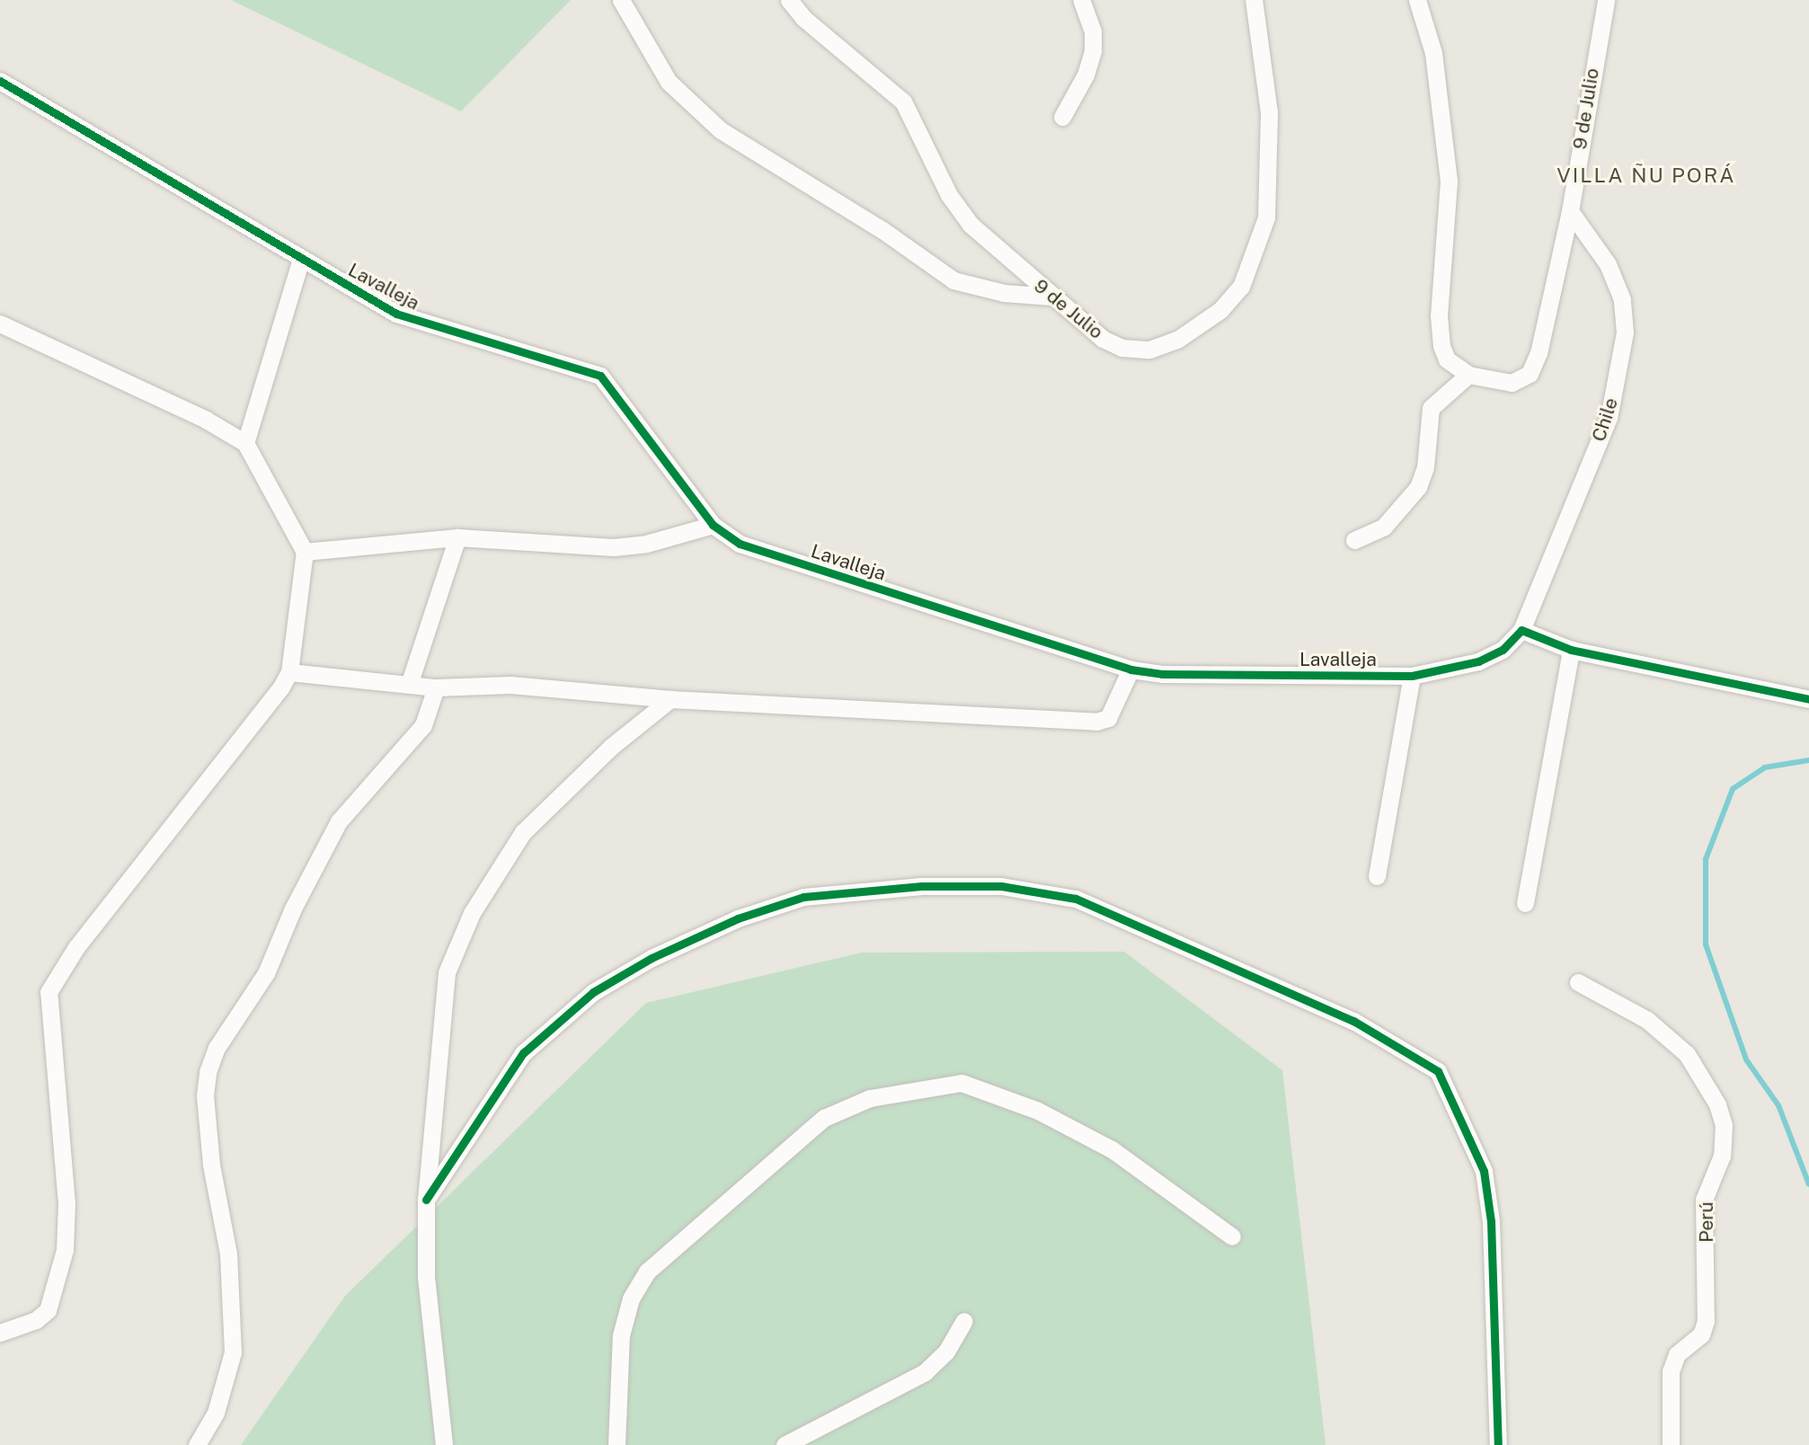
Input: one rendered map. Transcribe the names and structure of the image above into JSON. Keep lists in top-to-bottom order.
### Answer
{
  "streets": {
    "street": [
      "9 de Julio",
      "Lavalleja",
      "Chile",
      "Perú"
    ]
  },
  "crossings": [
    ["9 de Julio", "Chile"],
    ["Lavalleja", "Chile"]
  ],
  "districts": ["VILLA ÑU PORÁ"]
}
